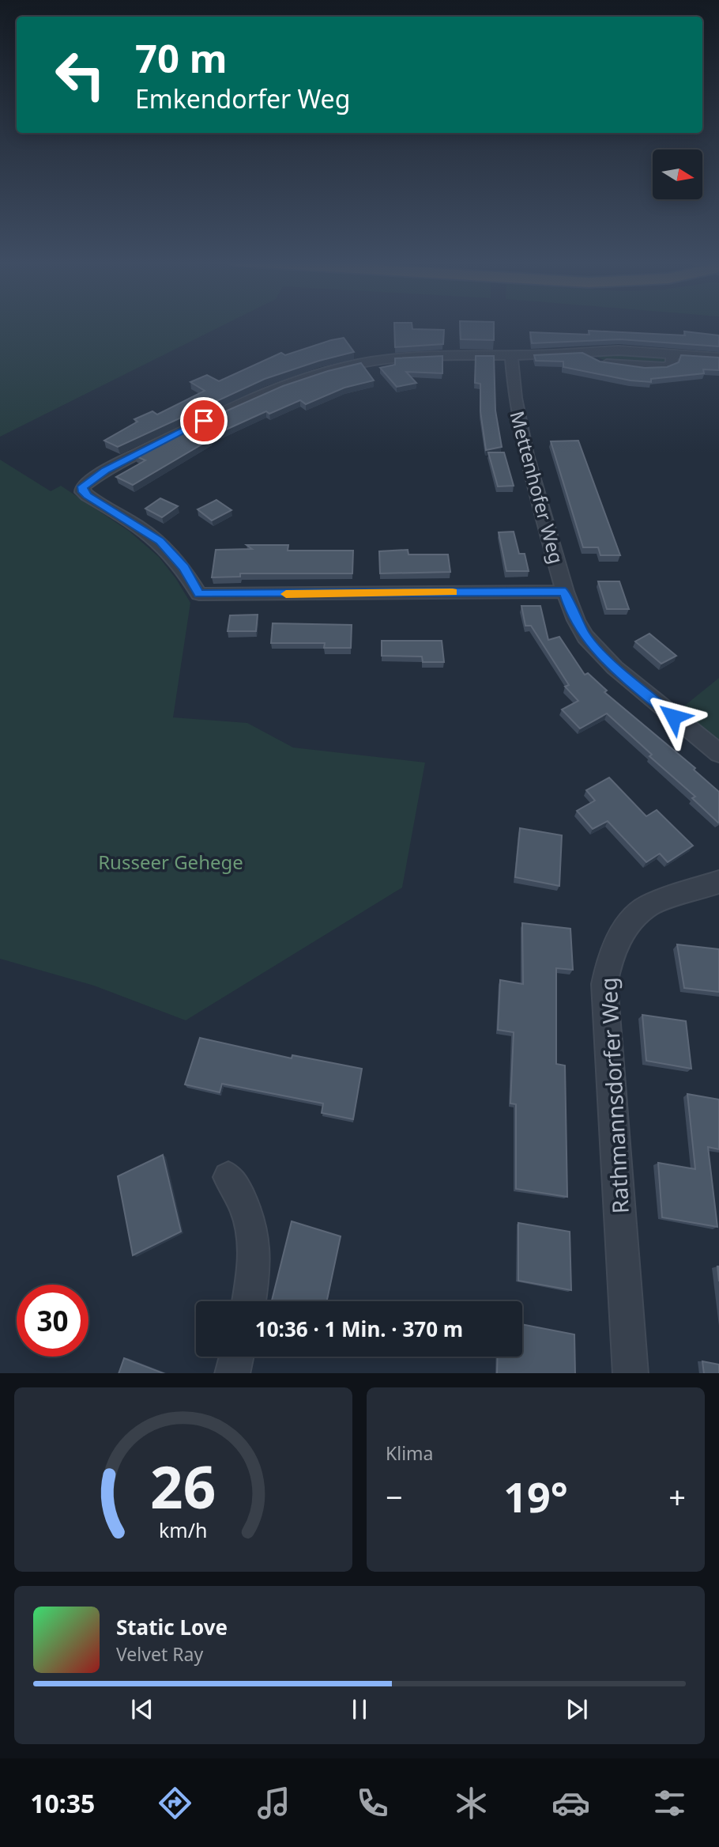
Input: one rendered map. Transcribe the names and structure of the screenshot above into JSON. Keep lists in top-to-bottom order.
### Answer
{
  "streets": {
    "street": ["Mettenhofer Weg", "Rathmannsdorfer Weg"]
  },
  "parks": ["Russeer Gehege"],
  "north": "right",
  "page": {
    "turn": ["70 m", "Emkendorfer Weg"],
    "limit": "30",
    "trip": "10:36 · 1 Min. · 370 m",
    "tile": "Klima",
    "heat": ["−", "19°", "+"],
    "song": ["Static Love", "Velvet Ray"],
    "tabs": "10:35",
    "gauge": ["26", "km/h"]
  }
}
